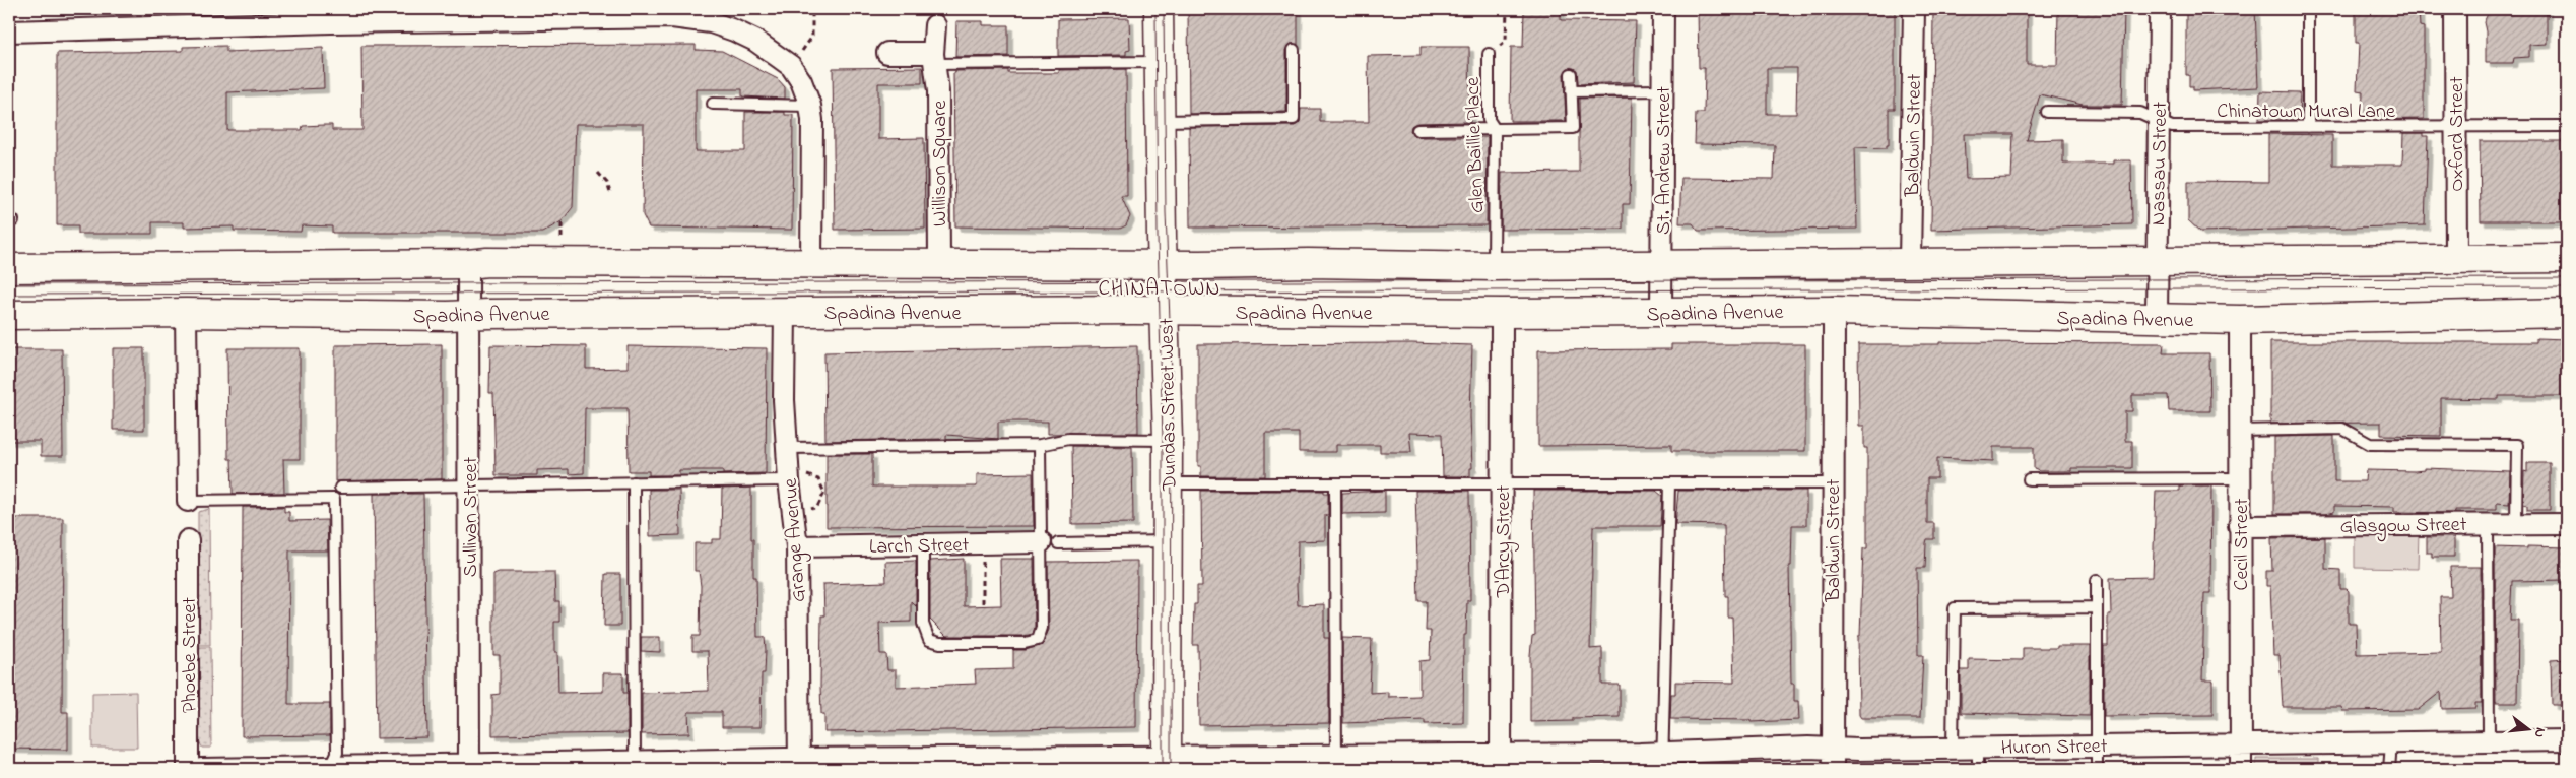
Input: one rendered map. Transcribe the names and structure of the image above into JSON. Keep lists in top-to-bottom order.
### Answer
{
  "streets": {
    "main road": ["Spadina Avenue", "Dundas Street West"],
    "street": [
      "Oxford Street",
      "Baldwin Street",
      "St. Andrew Street",
      "Willison Square",
      "Nassau Street",
      "Sullivan Street",
      "Glasgow Street",
      "Grange Avenue",
      "D'Arcy Street",
      "Larch Street",
      "Cecil Street",
      "Phoebe Street",
      "Huron Street"
    ],
    "lane": ["Chinatown Mural Lane", "Glen Baillie Place"]
  },
  "crossings": [
    ["Chinatown Mural Lane", "Oxford Street"],
    ["Chinatown Mural Lane", "Nassau Street"],
    ["Baldwin Street", "Spadina Avenue"],
    ["Baldwin Street", "Huron Street"],
    ["St. Andrew Street", "Spadina Avenue"],
    ["Nassau Street", "Spadina Avenue"],
    ["Spadina Avenue", "Dundas Street West"],
    ["Spadina Avenue", "Sullivan Street"],
    ["Spadina Avenue", "Grange Avenue"],
    ["Spadina Avenue", "D'Arcy Street"],
    ["Spadina Avenue", "Cecil Street"],
    ["Dundas Street West", "Huron Street"],
    ["Sullivan Street", "Huron Street"],
    ["Glasgow Street", "Cecil Street"],
    ["Grange Avenue", "Larch Street"],
    ["Grange Avenue", "Huron Street"],
    ["D'Arcy Street", "Huron Street"],
    ["Cecil Street", "Huron Street"]
  ],
  "districts": ["CHINATOWN"],
  "north": "right"
}
